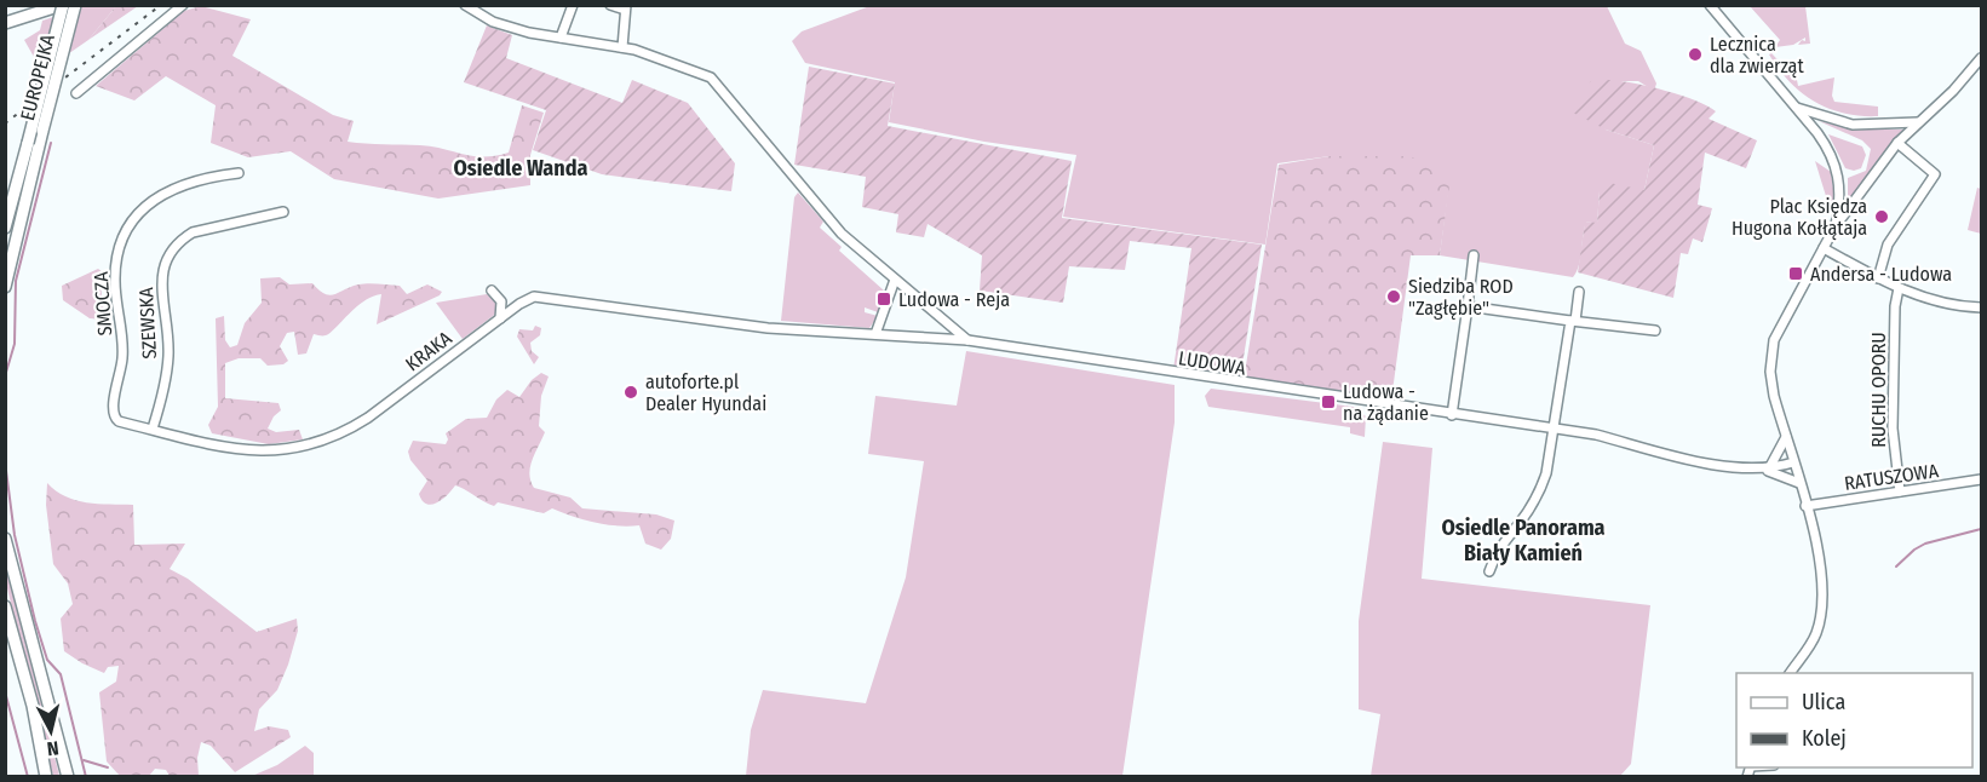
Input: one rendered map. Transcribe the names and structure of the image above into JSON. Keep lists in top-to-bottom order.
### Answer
{
  "streets": {
    "main road": ["EUROPEJKA"],
    "street": [
      "SMOCZA",
      "SZEWSKA",
      "KRAKA",
      "LUDOWA",
      "RUCHU OPORU",
      "RATUSZOWA"
    ]
  },
  "crossings": [
    ["SMOCZA", "KRAKA"],
    ["SZEWSKA", "KRAKA"],
    ["KRAKA", "LUDOWA"],
    ["RUCHU OPORU", "RATUSZOWA"]
  ],
  "districts": ["Osiedle Wanda", "Osiedle Panorama Biały Kamień"],
  "places": {
    "other": [
      "Lecznica dla zwierząt",
      "Plac Księdza Hugona Kołłątaja",
      "Siedziba ROD \"Zagłębie\"",
      "autoforte.pl Dealer Hyundai"
    ],
    "transit": ["Andersa - Ludowa", "Ludowa - Reja", "Ludowa - na żądanie"]
  },
  "legend": ["Ulica", "Kolej"],
  "north": "bottom"
}
